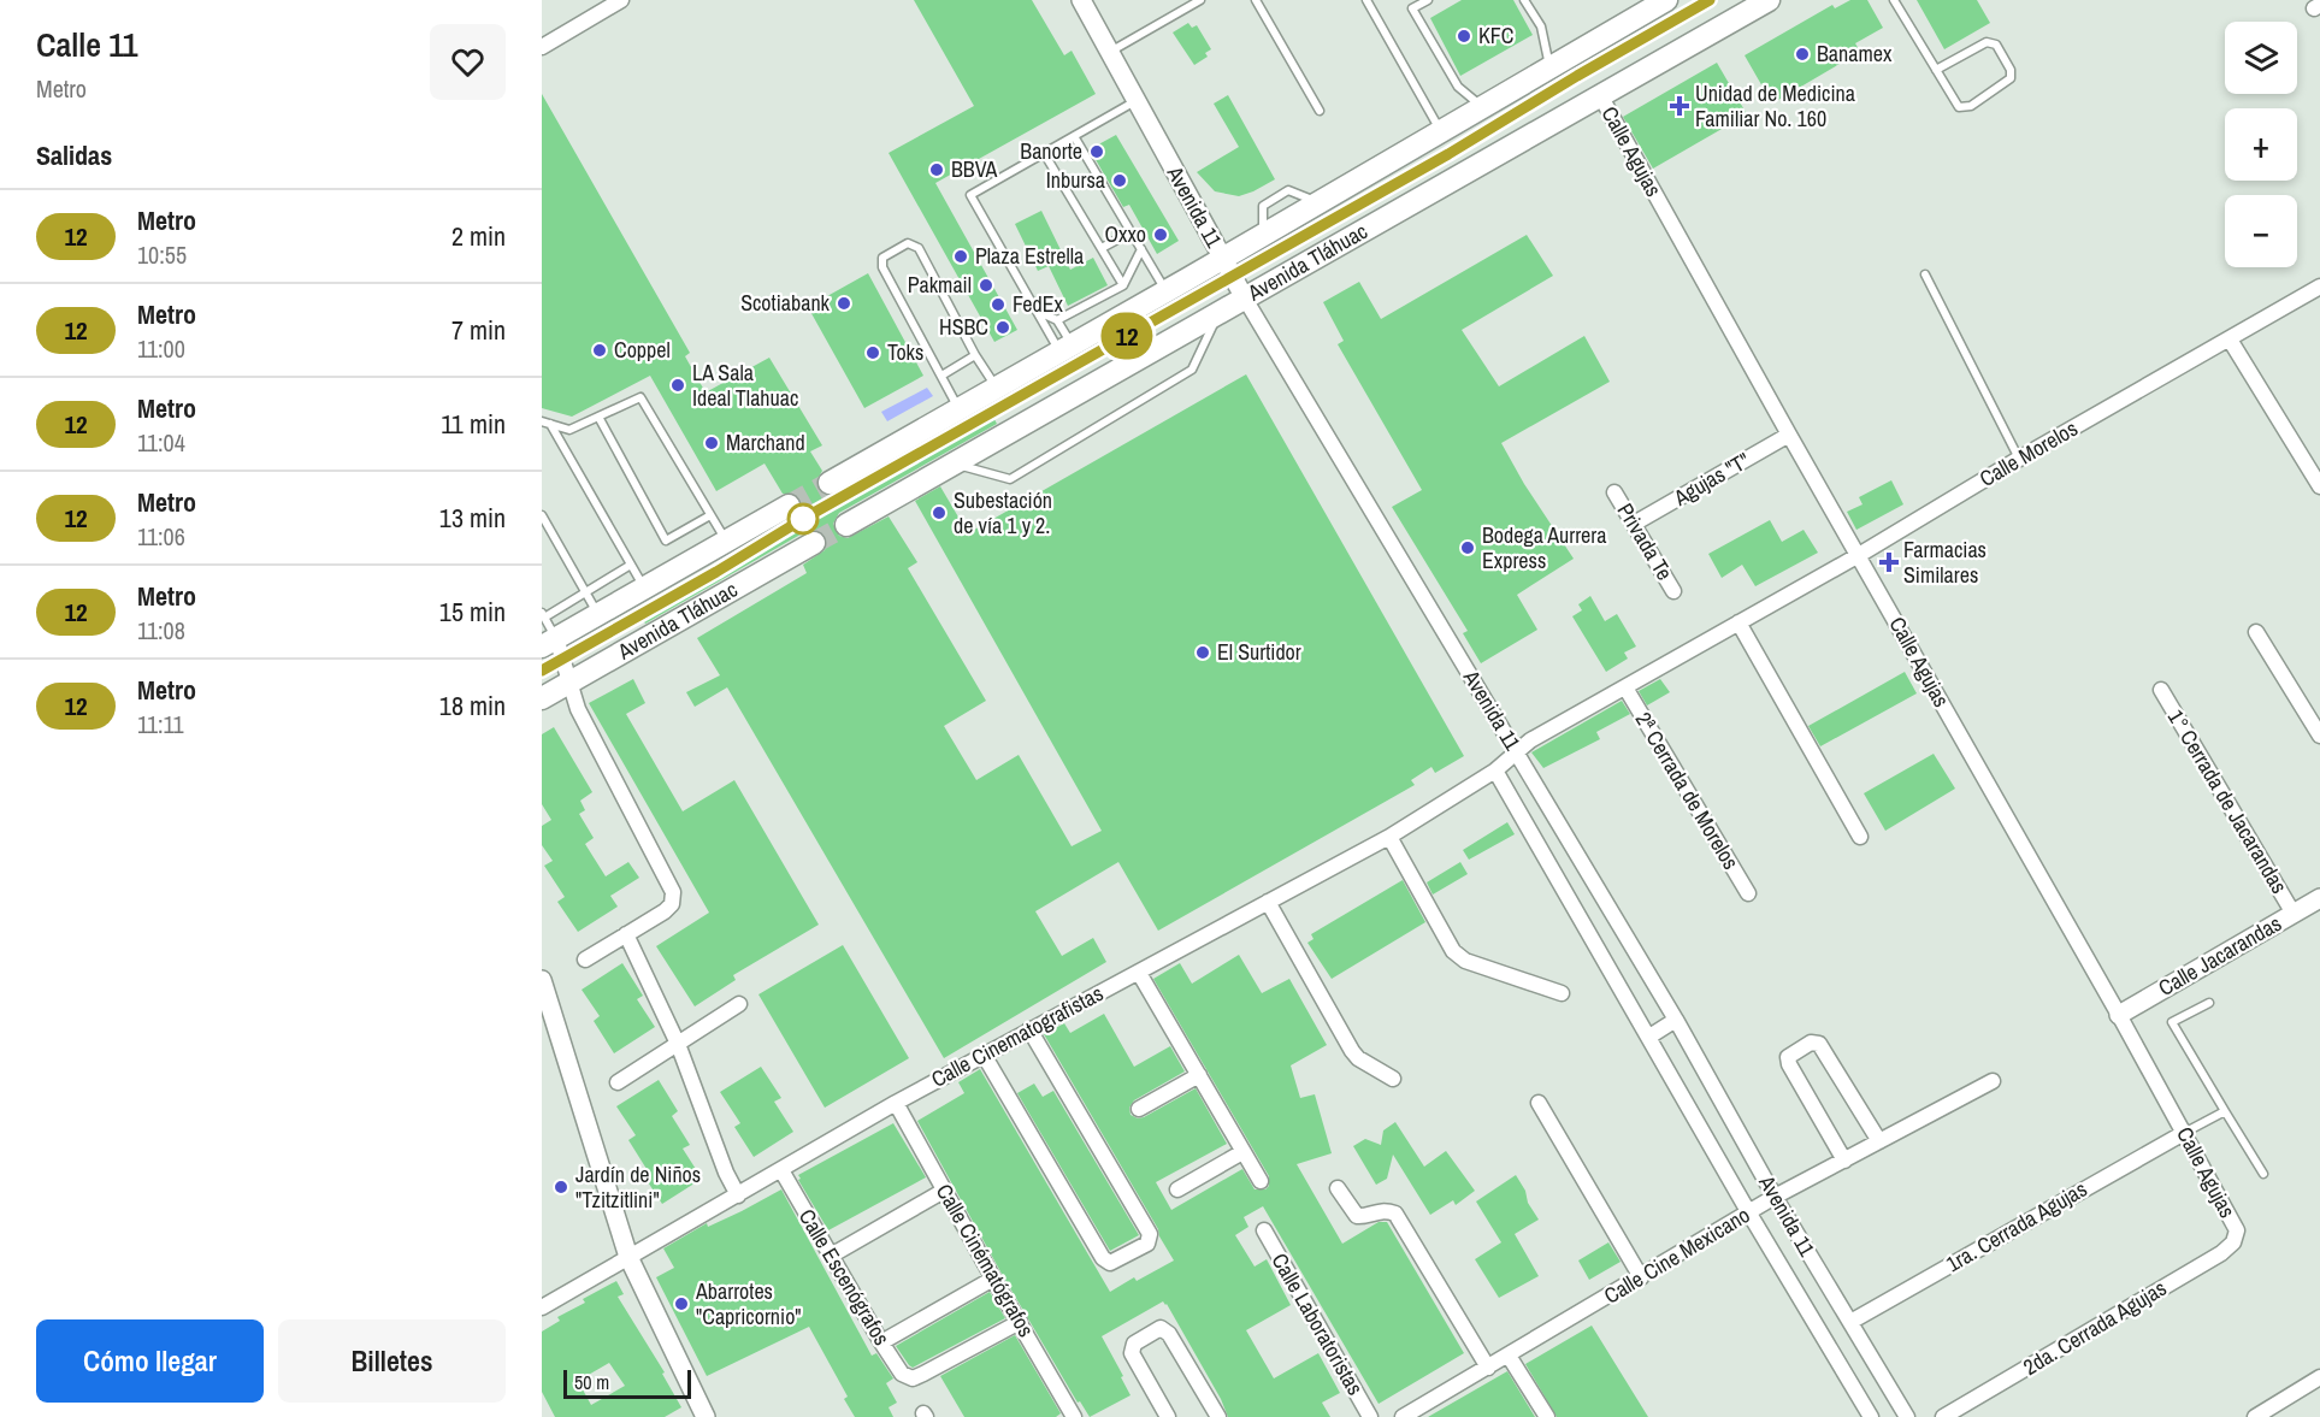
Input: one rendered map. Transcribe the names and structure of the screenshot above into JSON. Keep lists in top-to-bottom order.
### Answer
{
  "streets": {
    "main road": ["Avenida Tláhuac"],
    "street": [
      "Calle Agujas",
      "Avenida 11",
      "Calle Morelos",
      "Agujas \"T\"",
      "Privada Te",
      "2ª Cerrada de Morelos",
      "1° Cerrada de Jacarandas",
      "Calle Jacarandas",
      "Calle Cinematografistas",
      "1ra. Cerrada Agujas",
      "Calle Cine Mexicano",
      "Calle Cinématógrafos",
      "Calle Escenógrafos",
      "Calle Laboratoristas",
      "2da. Cerrada Agujas"
    ]
  },
  "crossings": [
    ["Calle Agujas", "Avenida Tláhuac"],
    ["Calle Agujas", "Calle Morelos"],
    ["Calle Agujas", "Agujas \"T\""],
    ["Calle Agujas", "Calle Jacarandas"],
    ["Calle Agujas", "1ra. Cerrada Agujas"],
    ["Calle Agujas", "2da. Cerrada Agujas"],
    ["Avenida 11", "Avenida Tláhuac"],
    ["Avenida 11", "Calle Morelos"],
    ["Avenida 11", "Calle Cinematografistas"],
    ["Avenida 11", "1ra. Cerrada Agujas"],
    ["Avenida 11", "Calle Cine Mexicano"],
    ["Calle Morelos", "2ª Cerrada de Morelos"],
    ["Calle Morelos", "Calle Cinematografistas"],
    ["Agujas \"T\"", "Privada Te"],
    ["1° Cerrada de Jacarandas", "Calle Jacarandas"],
    ["Calle Cinematografistas", "Calle Cinématógrafos"],
    ["Calle Cinematografistas", "Calle Escenógrafos"],
    ["Calle Cinématógrafos", "Calle Escenógrafos"]
  ],
  "places": {
    "other": [
      "KFC",
      "Banamex",
      "Banorte",
      "BBVA",
      "Inbursa",
      "Oxxo",
      "Plaza Estrella",
      "Pakmail",
      "Scotiabank",
      "FedEx",
      "HSBC",
      "Coppel",
      "Toks",
      "LA Sala Ideal Tlahuac",
      "Marchand",
      "Subestación de vía 1 y 2.",
      "Bodega Aurrera Express",
      "El Surtidor",
      "Jardín de Niños \"Tzitzitlini\"",
      "Abarrotes \"Capricornio\""
    ],
    "health": ["Unidad de Medicina Familiar No. 160", "Farmacias Similares"]
  },
  "lines": ["metro line 12"],
  "scale_bar": "50 m",
  "page": {
    "heading": [
      ["Calle 11", "Metro"],
      "Salidas"
    ],
    "on_map": "12",
    "map_buttons": ["+", "−"],
    "list": [
      {
        "mark": "12",
        "name": "Metro",
        "note": "10:55",
        "value": "2 min"
      },
      {
        "mark": "12",
        "name": "Metro",
        "note": "11:00",
        "value": "7 min"
      },
      {
        "mark": "12",
        "name": "Metro",
        "note": "11:04",
        "value": "11 min"
      },
      {
        "mark": "12",
        "name": "Metro",
        "note": "11:06",
        "value": "13 min"
      },
      {
        "mark": "12",
        "name": "Metro",
        "note": "11:08",
        "value": "15 min"
      },
      {
        "mark": "12",
        "name": "Metro",
        "note": "11:11",
        "value": "18 min"
      }
    ],
    "buttons": ["Cómo llegar", "Billetes"],
    "scale": "50 m"
  }
}
